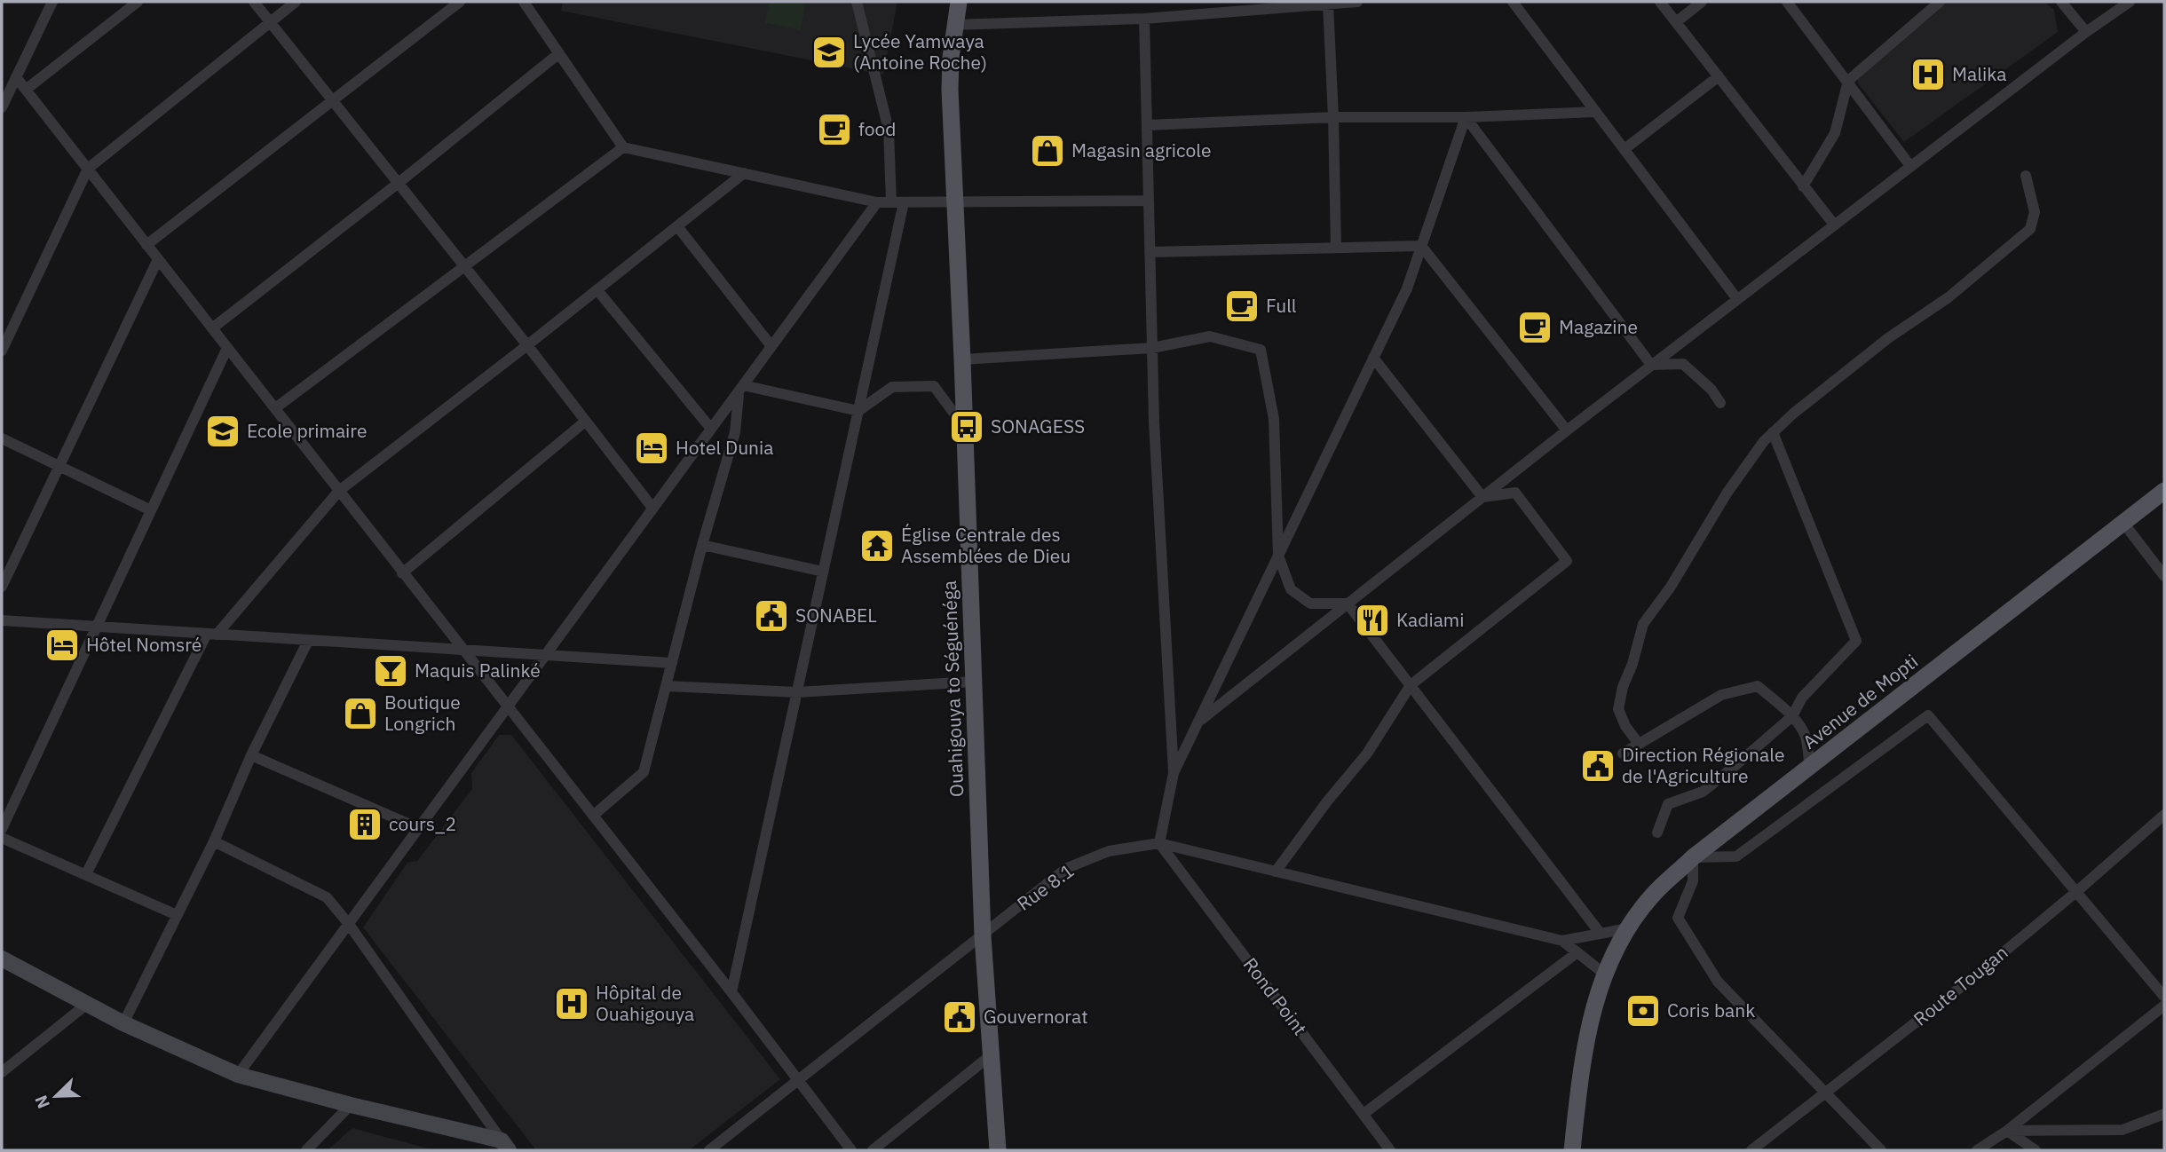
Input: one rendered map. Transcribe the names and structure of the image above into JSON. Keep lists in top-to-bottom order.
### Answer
{
  "streets": {
    "main road": ["Ouahigouya to Séguénéga", "Avenue de Mopti"],
    "street": ["Rue 8.1", "Route Tougan", "Rond Point"]
  },
  "crossings": [
    ["Ouahigouya to Séguénéga", "Rue 8.1"],
    ["Avenue de Mopti", "Rue 8.1"],
    ["Rue 8.1", "Rond Point"]
  ],
  "places": {
    "school or university": ["Lycée Yamwaya (Antoine Roche)", "Ecole primaire"],
    "hospital": ["Malika", "Hôpital de Ouahigouya"],
    "cafe": ["food", "Full", "Magazine"],
    "shop": ["Magasin agricole", "Boutique Longrich"],
    "bus stop": ["SONAGESS"],
    "hotel": ["Hotel Dunia", "Hôtel Nomsré"],
    "temple": ["Église Centrale des Assemblées de Dieu"],
    "public building": ["SONABEL", "Direction Régionale de l'Agriculture", "Gouvernorat"],
    "restaurant": ["Kadiami"],
    "bar": ["Maquis Palinké"],
    "building": ["cours_2"],
    "bank": ["Coris bank"]
  },
  "north": "bottom left"
}
